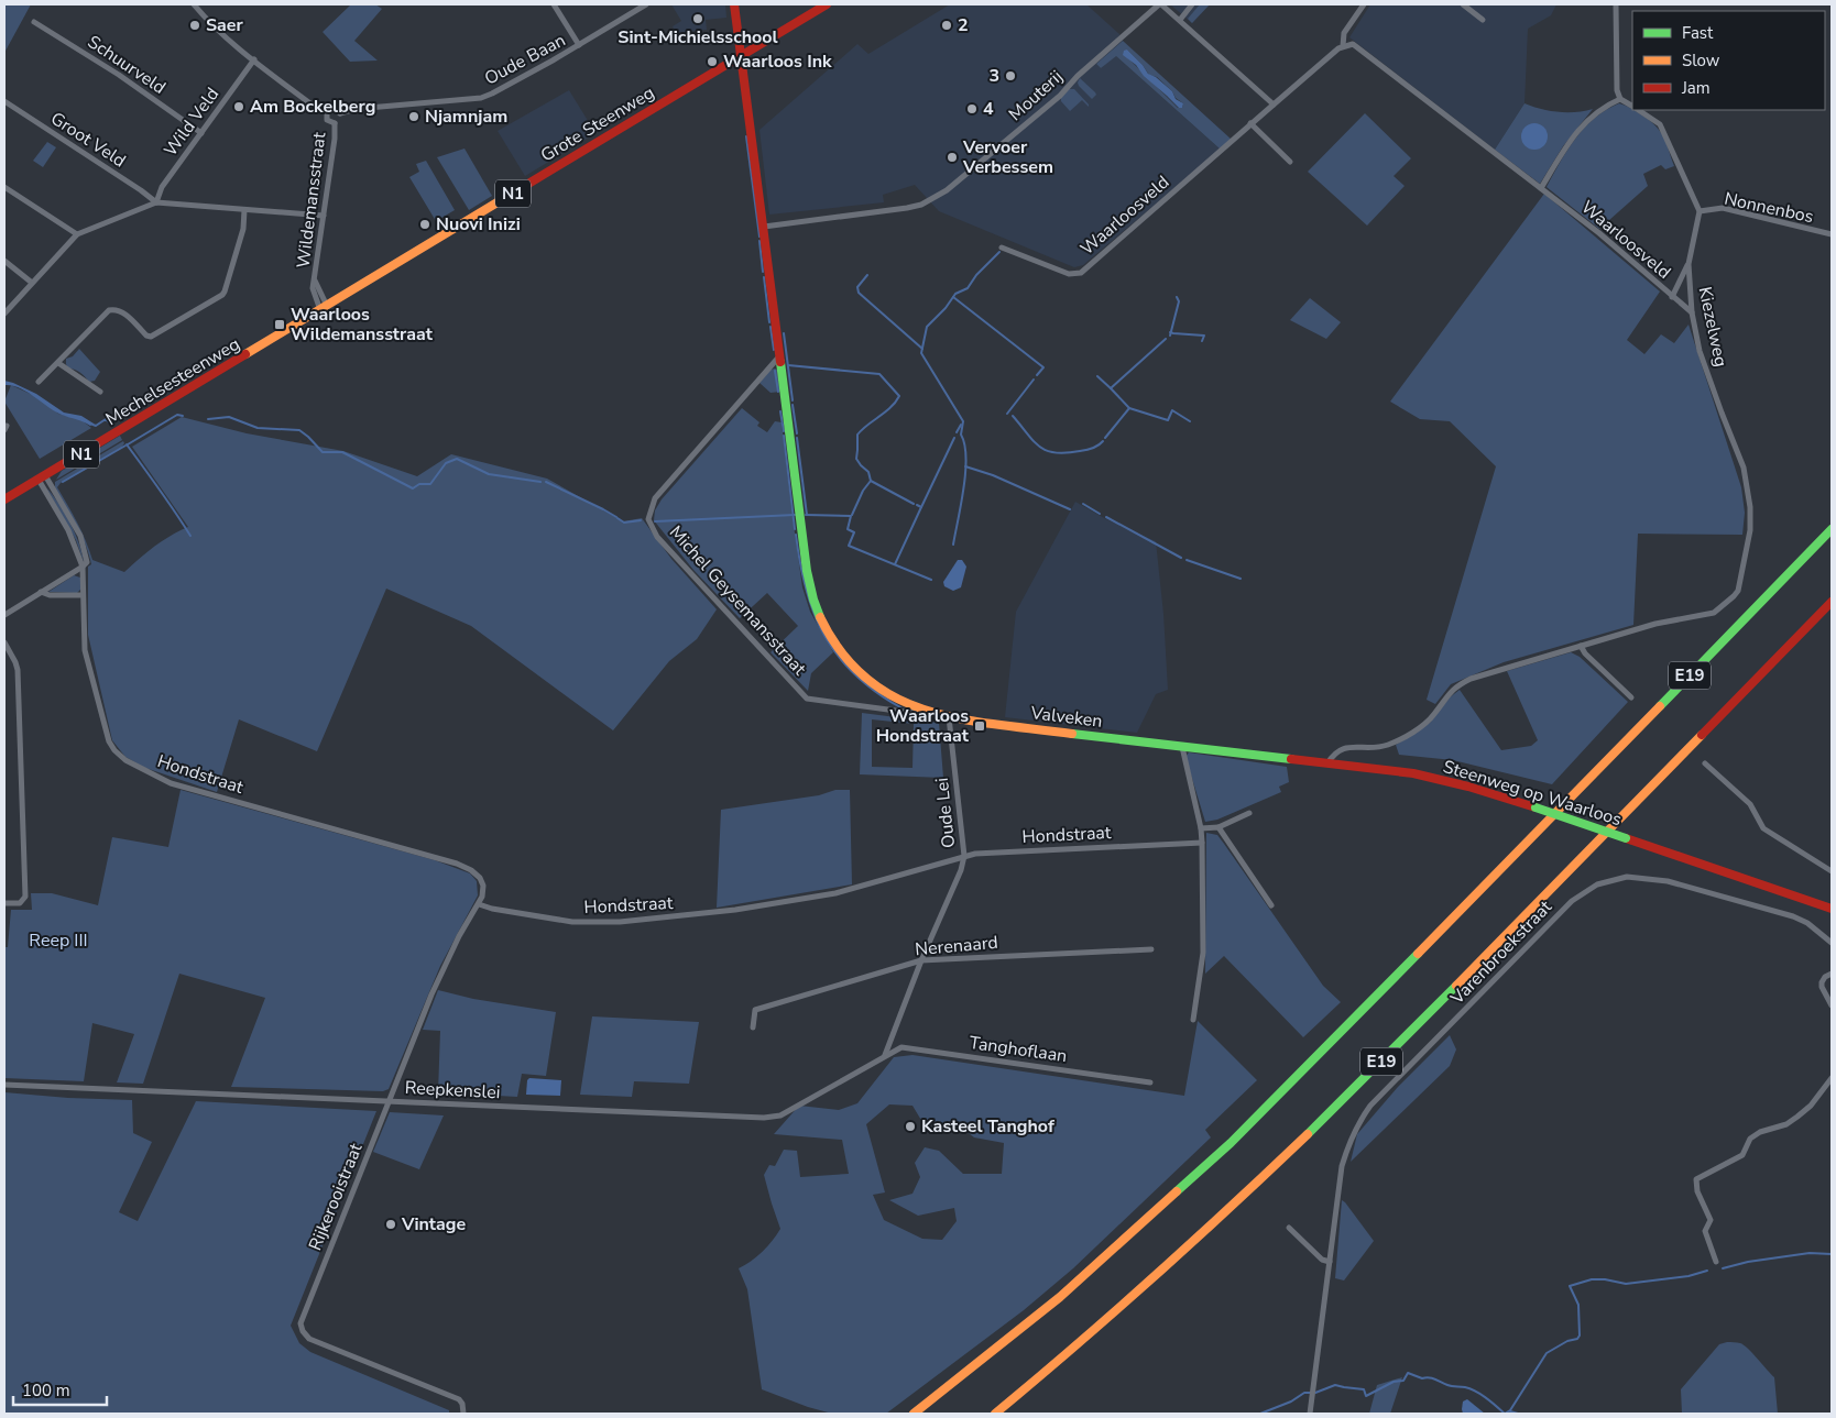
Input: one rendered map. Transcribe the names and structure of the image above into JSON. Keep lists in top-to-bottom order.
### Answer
{
  "streets": {
    "main road": [
      "Grote Steenweg",
      "N1",
      "Mechelsesteenweg",
      "Michel Geysemansstraat",
      "E19",
      "Valveken",
      "Steenweg op Waarloos"
    ],
    "street": [
      "Oude Baan",
      "Schuurveld",
      "Mouterij",
      "Wild Veld",
      "Groot Veld",
      "Wildemansstraat",
      "Nonnenbos",
      "Waarloosveld",
      "Kiezelweg",
      "Hondstraat",
      "Oude Lei",
      "Nerenaard",
      "Varenbroekstraat",
      "Tanghoflaan",
      "Reepkenslei",
      "Rijkerooistraat"
    ]
  },
  "crossings": [
    ["Oude Baan", "Wildemansstraat"],
    ["Schuurveld", "Wild Veld"],
    ["Mouterij", "Michel Geysemansstraat"],
    ["Wild Veld", "Groot Veld"],
    ["Wild Veld", "Wildemansstraat"],
    ["Grote Steenweg", "Wildemansstraat"],
    ["Grote Steenweg", "Mechelsesteenweg"],
    ["Grote Steenweg", "Michel Geysemansstraat"],
    ["Wildemansstraat", "Mechelsesteenweg"],
    ["Nonnenbos", "Kiezelweg"],
    ["Waarloosveld", "Kiezelweg"],
    ["Kiezelweg", "Steenweg op Waarloos"],
    ["Mechelsesteenweg", "Hondstraat"],
    ["Michel Geysemansstraat", "Valveken"],
    ["Michel Geysemansstraat", "Oude Lei"],
    ["Valveken", "Steenweg op Waarloos"],
    ["Valveken", "Oude Lei"],
    ["Hondstraat", "Oude Lei"],
    ["Hondstraat", "Rijkerooistraat"],
    ["Oude Lei", "Nerenaard"],
    ["Oude Lei", "Tanghoflaan"],
    ["Oude Lei", "Reepkenslei"],
    ["Tanghoflaan", "Reepkenslei"],
    ["Reepkenslei", "Rijkerooistraat"]
  ],
  "parks": ["Reep III"],
  "places": {
    "other": [
      "Sint-Michielsschool",
      "Saer",
      "2",
      "Waarloos Ink",
      "3",
      "Am Bockelberg",
      "4",
      "Njamnjam",
      "Vervoer Verbessem",
      "Nuovi Inizi",
      "Kasteel Tanghof",
      "Vintage"
    ],
    "transit": ["Waarloos Wildemansstraat", "Waarloos Hondstraat"]
  },
  "legend": ["Fast", "Slow", "Jam"],
  "scale_bar": "100 m"
}
